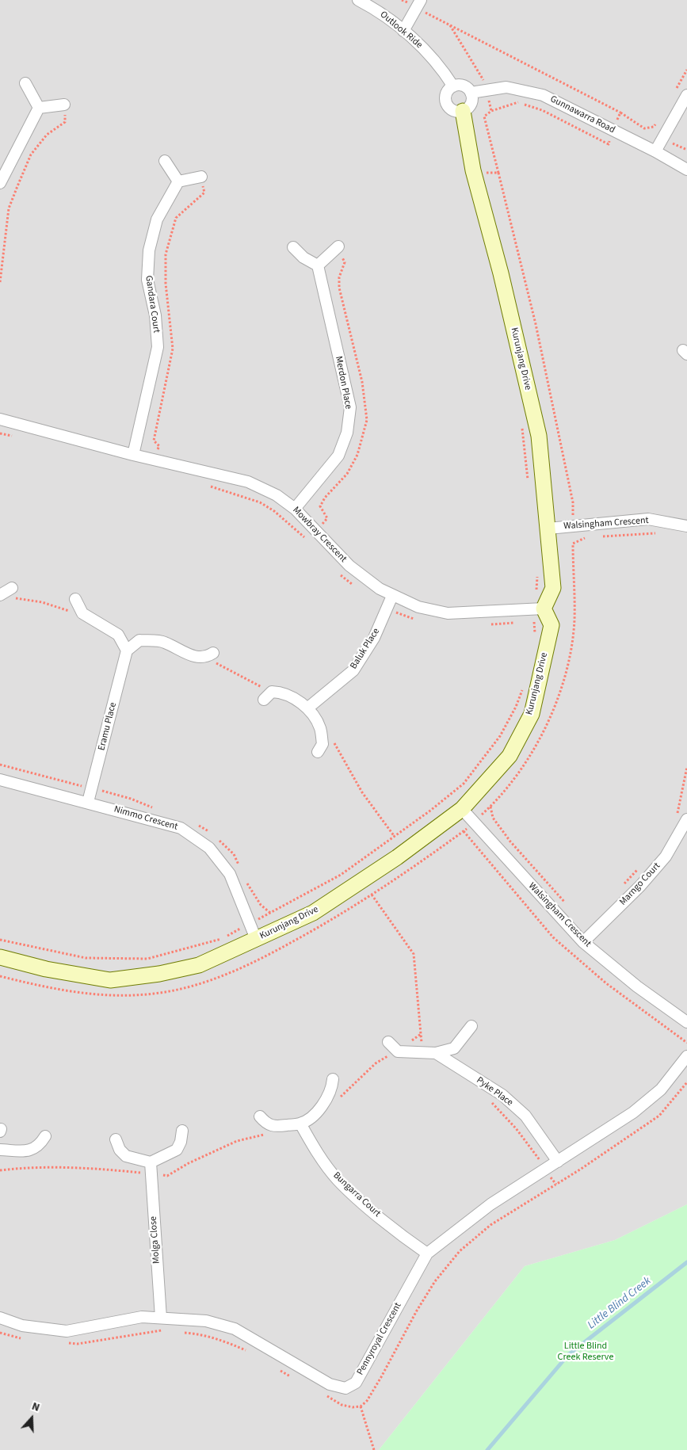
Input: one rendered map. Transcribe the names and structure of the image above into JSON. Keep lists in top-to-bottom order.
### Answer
{
  "streets": {
    "street": [
      "Outlook Ride",
      "Gunnawarra Road",
      "Gandara Court",
      "Kurunjang Drive",
      "Merdon Place",
      "Walsingham Crescent",
      "Mowbray Crescent",
      "Baluk Place",
      "Eramu Place",
      "Nimmo Crescent",
      "Marngo Court",
      "Pyke Place",
      "Bungarra Court",
      "Molga Close",
      "Pennyroyal Crescent"
    ]
  },
  "crossings": [
    ["Outlook Ride", "Gunnawarra Road"],
    ["Outlook Ride", "Kurunjang Drive"],
    ["Gunnawarra Road", "Kurunjang Drive"],
    ["Gandara Court", "Mowbray Crescent"],
    ["Kurunjang Drive", "Walsingham Crescent"],
    ["Kurunjang Drive", "Mowbray Crescent"],
    ["Kurunjang Drive", "Nimmo Crescent"],
    ["Merdon Place", "Mowbray Crescent"],
    ["Walsingham Crescent", "Marngo Court"],
    ["Mowbray Crescent", "Baluk Place"],
    ["Eramu Place", "Nimmo Crescent"],
    ["Pyke Place", "Pennyroyal Crescent"],
    ["Bungarra Court", "Pennyroyal Crescent"],
    ["Molga Close", "Pennyroyal Crescent"]
  ],
  "water": ["Little Blind Creek"],
  "parks": ["Little Blind Creek Reserve"],
  "north": "top"
}
